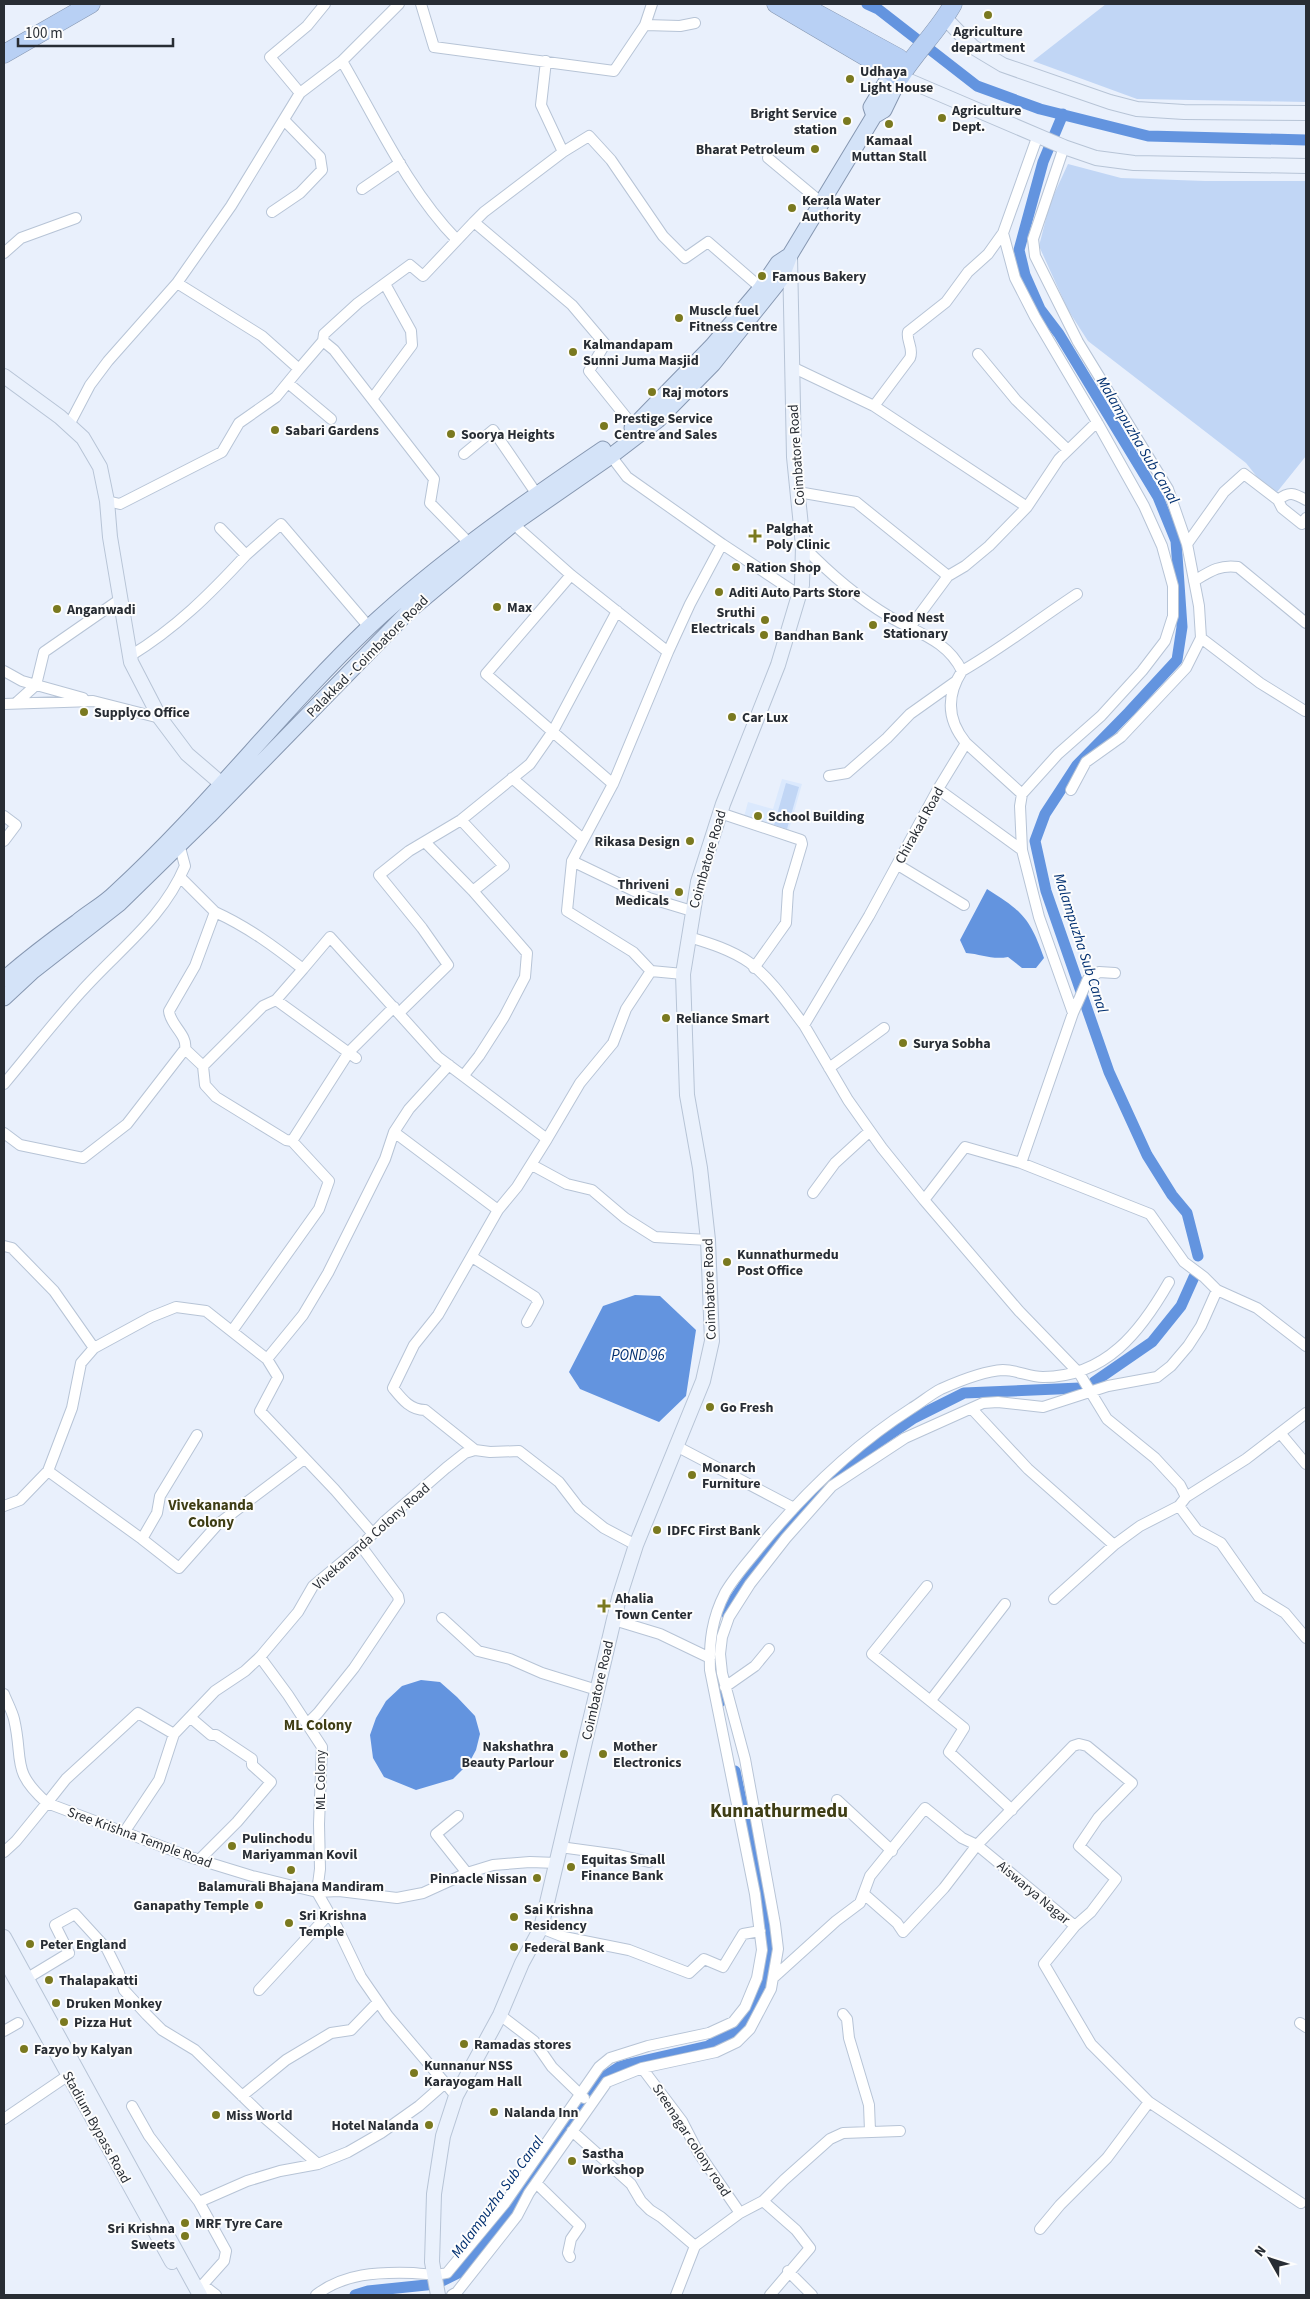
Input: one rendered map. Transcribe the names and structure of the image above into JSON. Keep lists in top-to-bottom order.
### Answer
{
  "streets": {
    "highway": ["Palakkad - Coimbatore Road"],
    "main road": ["Coimbatore Road", "Stadium Bypass Road"],
    "street": [
      "Chirakad Road",
      "Vivekananda Colony Road",
      "ML Colony",
      "Sree Krishna Temple Road",
      "Aiswarya Nagar",
      "Sreenagar colony road"
    ]
  },
  "crossings": [
    ["Coimbatore Road", "Palakkad - Coimbatore Road"],
    ["Coimbatore Road", "Sree Krishna Temple Road"],
    ["Vivekananda Colony Road", "ML Colony"],
    ["ML Colony", "Sree Krishna Temple Road"]
  ],
  "districts": ["Vivekananda Colony", "ML Colony", "Kunnathurmedu"],
  "water": ["Malampuzha Sub Canal", "POND 96"],
  "places": {
    "other": [
      "Agriculture department",
      "Udhaya Light House",
      "Agriculture Dept.",
      "Bright Service station",
      "Kamaal Muttan Stall",
      "Bharat Petroleum",
      "Kerala Water Authority",
      "Famous Bakery",
      "Muscle fuel Fitness Centre",
      "Kalmandapam Sunni Juma Masjid",
      "Raj motors",
      "Prestige Service Centre and Sales",
      "Sabari Gardens",
      "Soorya Heights",
      "Ration Shop",
      "Aditi Auto Parts Store",
      "Max",
      "Anganwadi",
      "Sruthi Electricals",
      "Food Nest Stationary",
      "Bandhan Bank",
      "Supplyco Office",
      "Car Lux",
      "School Building",
      "Rikasa Design",
      "Thriveni Medicals",
      "Reliance Smart",
      "Surya Sobha",
      "Kunnathurmedu Post Office",
      "Go Fresh",
      "Monarch Furniture",
      "IDFC First Bank",
      "Nakshathra Beauty Parlour",
      "Mother Electronics",
      "Pulinchodu Mariyamman Kovil",
      "Equitas Small Finance Bank",
      "Balamurali Bhajana Mandiram",
      "Pinnacle Nissan",
      "Ganapathy Temple",
      "Sai Krishna Residency",
      "Sri Krishna Temple",
      "Peter England",
      "Federal Bank",
      "Thalapakatti",
      "Druken Monkey",
      "Pizza Hut",
      "Ramadas stores",
      "Fazyo by Kalyan",
      "Kunnanur NSS Karayogam Hall",
      "Nalanda Inn",
      "Miss World",
      "Hotel Nalanda",
      "Sastha Workshop",
      "MRF Tyre Care",
      "Sri Krishna Sweets"
    ],
    "health": ["Palghat Poly Clinic", "Ahalia Town Center"]
  },
  "scale_bar": "100 m",
  "north": "top left"
}
